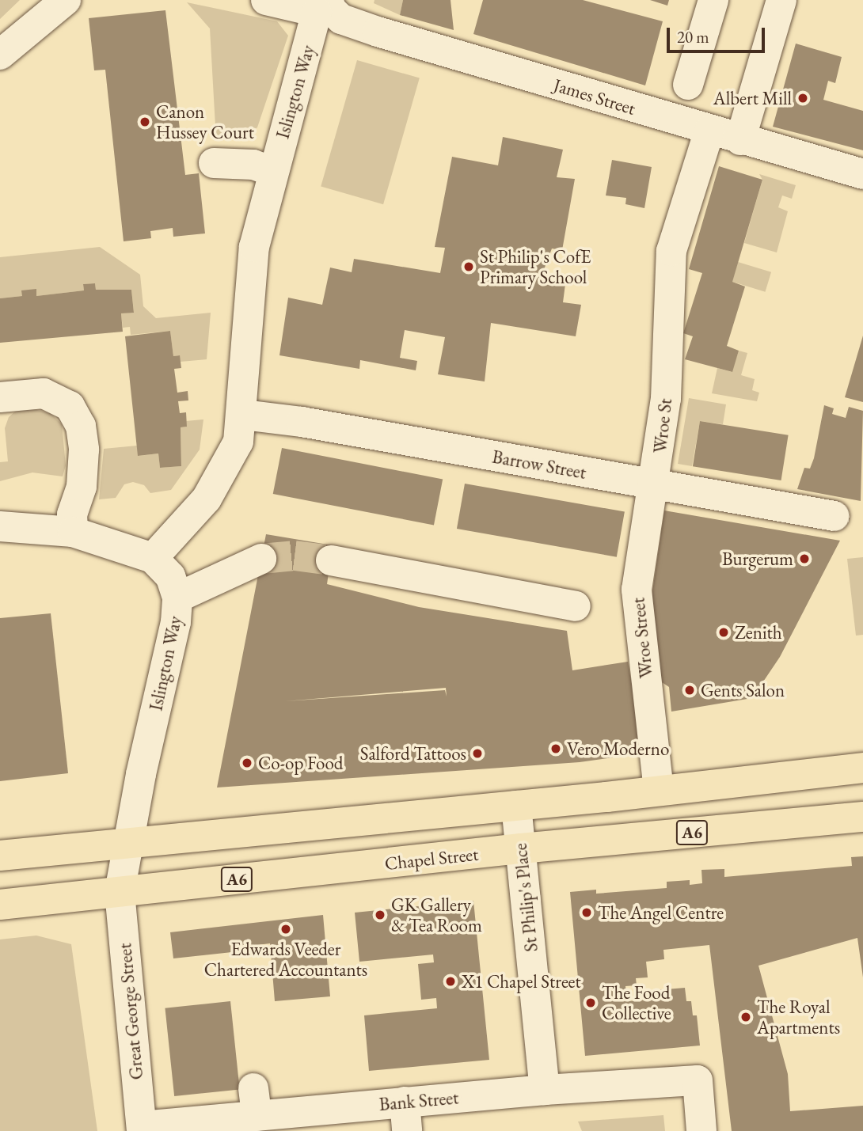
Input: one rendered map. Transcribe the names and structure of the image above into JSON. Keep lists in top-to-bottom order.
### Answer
{
  "streets": {
    "highway": ["A6", "Chapel Street"],
    "street": [
      "Islington Way",
      "James Street",
      "Wroe St",
      "Barrow Street",
      "Wroe Street",
      "St Philip's Place",
      "Great George Street",
      "Bank Street"
    ]
  },
  "crossings": [
    ["Islington Way", "James Street"],
    ["Islington Way", "Barrow Street"],
    ["Islington Way", "Chapel Street"],
    ["Islington Way", "Great George Street"],
    ["James Street", "Wroe St"],
    ["Wroe St", "Barrow Street"],
    ["Wroe St", "Wroe Street"],
    ["Barrow Street", "Wroe Street"],
    ["Chapel Street", "St Philip's Place"],
    ["Chapel Street", "Great George Street"],
    ["St Philip's Place", "Bank Street"],
    ["Great George Street", "Bank Street"]
  ],
  "places": [
    "Albert Mill",
    "Canon Hussey Court",
    "St Philip's CofE Primary School",
    "Burgerum",
    "Zenith",
    "Gents Salon",
    "Vero Moderno",
    "Salford Tattoos",
    "Co-op Food",
    "The Angel Centre",
    "GK Gallery & Tea Room",
    "Edwards Veeder Chartered Accountants",
    "X1 Chapel Street",
    "The Food Collective",
    "The Royal Apartments"
  ],
  "scale_bar": "20 m"
}
